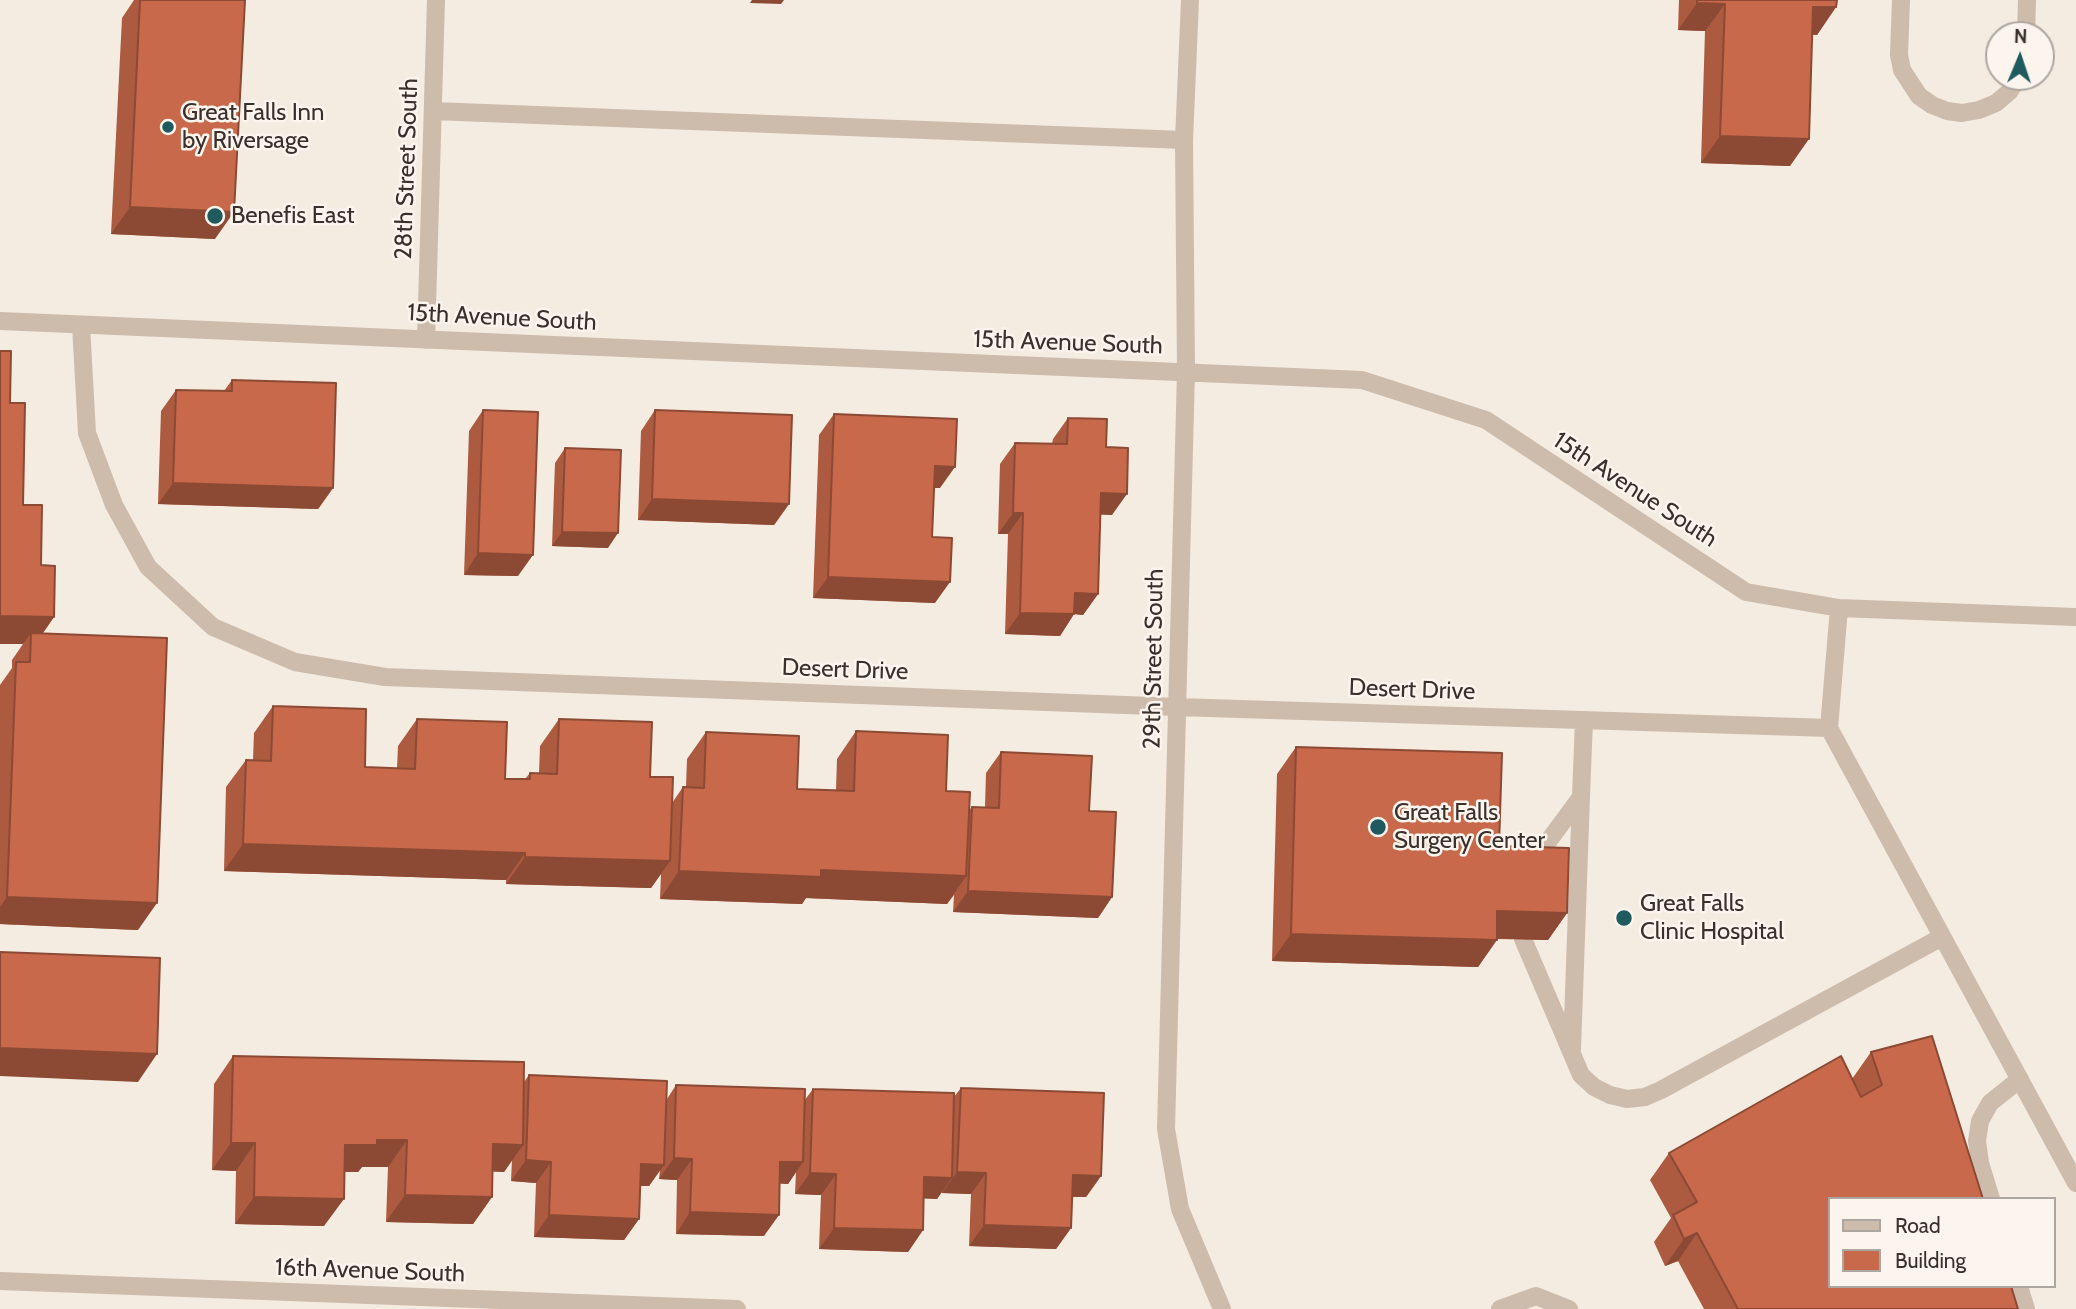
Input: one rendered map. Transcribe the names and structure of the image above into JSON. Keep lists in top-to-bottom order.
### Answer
{
  "streets": {
    "street": [
      "28th Street South",
      "15th Avenue South",
      "29th Street South",
      "Desert Drive",
      "16th Avenue South"
    ]
  },
  "crossings": [
    ["28th Street South", "15th Avenue South"],
    ["15th Avenue South", "29th Street South"],
    ["15th Avenue South", "Desert Drive"],
    ["29th Street South", "Desert Drive"]
  ],
  "places": [
    "Great Falls Inn by Riversage",
    "Benefis East",
    "Great Falls Surgery Center",
    "Great Falls Clinic Hospital"
  ],
  "legend": ["Road", "Building"],
  "north": "top"
}
